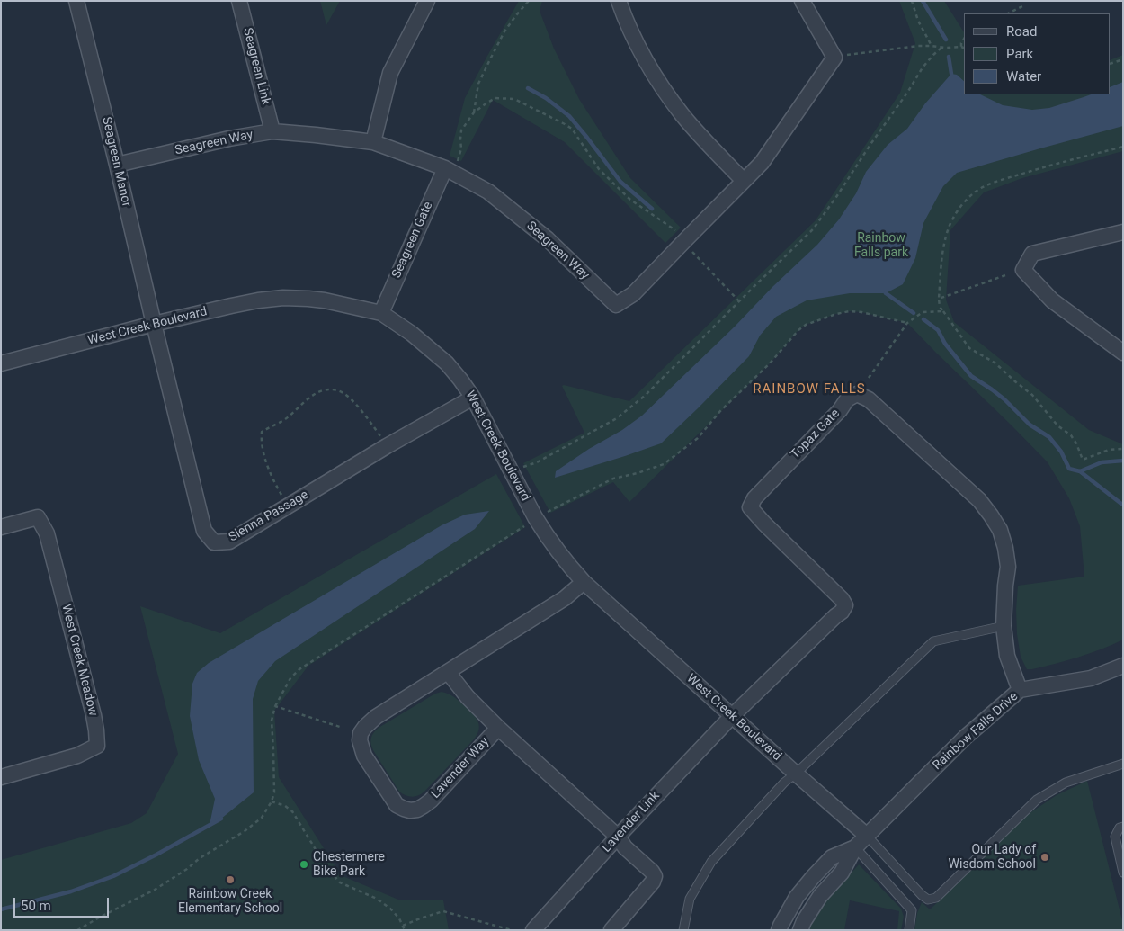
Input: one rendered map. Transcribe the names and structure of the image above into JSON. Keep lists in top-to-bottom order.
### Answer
{
  "streets": {
    "street": [
      "Seagreen Link",
      "Seagreen Way",
      "Seagreen Manor",
      "Seagreen Gate",
      "West Creek Boulevard",
      "Topaz Gate",
      "Sienna Passage",
      "West Creek Meadow",
      "Rainbow Falls Drive",
      "Lavender Way",
      "Lavender Link"
    ]
  },
  "crossings": [
    ["Seagreen Link", "Seagreen Way"],
    ["Seagreen Way", "Seagreen Manor"],
    ["Seagreen Way", "Seagreen Gate"],
    ["Seagreen Manor", "West Creek Boulevard"],
    ["Seagreen Manor", "Sienna Passage"],
    ["Seagreen Gate", "West Creek Boulevard"],
    ["West Creek Boulevard", "Topaz Gate"],
    ["West Creek Boulevard", "Sienna Passage"],
    ["West Creek Boulevard", "Rainbow Falls Drive"],
    ["West Creek Boulevard", "Lavender Way"],
    ["West Creek Boulevard", "Lavender Link"],
    ["Topaz Gate", "Rainbow Falls Drive"],
    ["Topaz Gate", "Lavender Link"],
    ["Lavender Way", "Lavender Link"]
  ],
  "districts": ["RAINBOW FALLS"],
  "parks": ["Rainbow Falls park"],
  "places": ["Our Lady of Wisdom School", "Chestermere Bike Park", "Rainbow Creek Elementary School"],
  "legend": ["Road", "Park", "Water"],
  "scale_bar": "50 m"
}
